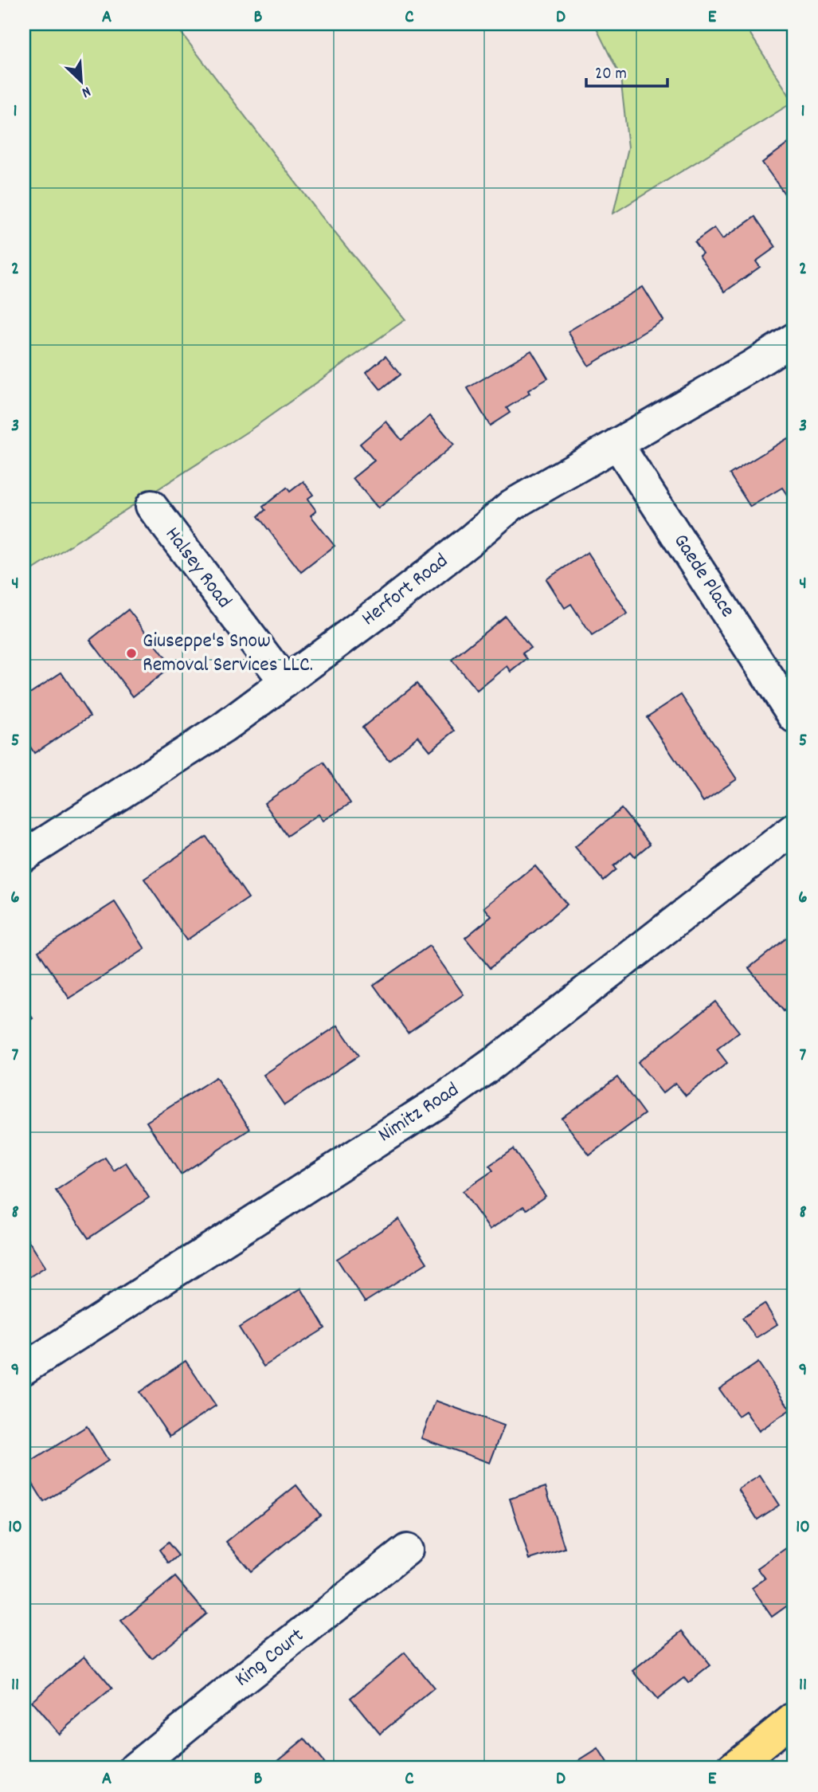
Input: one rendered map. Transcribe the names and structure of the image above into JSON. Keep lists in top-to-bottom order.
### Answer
{
  "streets": {
    "street": [
      "Halsey Road",
      "Gaede Place",
      "Herfort Road",
      "Nimitz Road",
      "King Court"
    ]
  },
  "crossings": [
    ["Halsey Road", "Herfort Road"],
    ["Gaede Place", "Herfort Road"]
  ],
  "places": ["Giuseppe's Snow Removal Services LLC."],
  "scale_bar": "20 m",
  "north": "bottom right",
  "grid": {
    "columns": [
      "A",
      "B",
      "C",
      "D",
      "E"
    ],
    "rows": [
      "1",
      "2",
      "3",
      "4",
      "5",
      "6",
      "7",
      "8",
      "9",
      "10",
      "11"
    ]
  }
}
